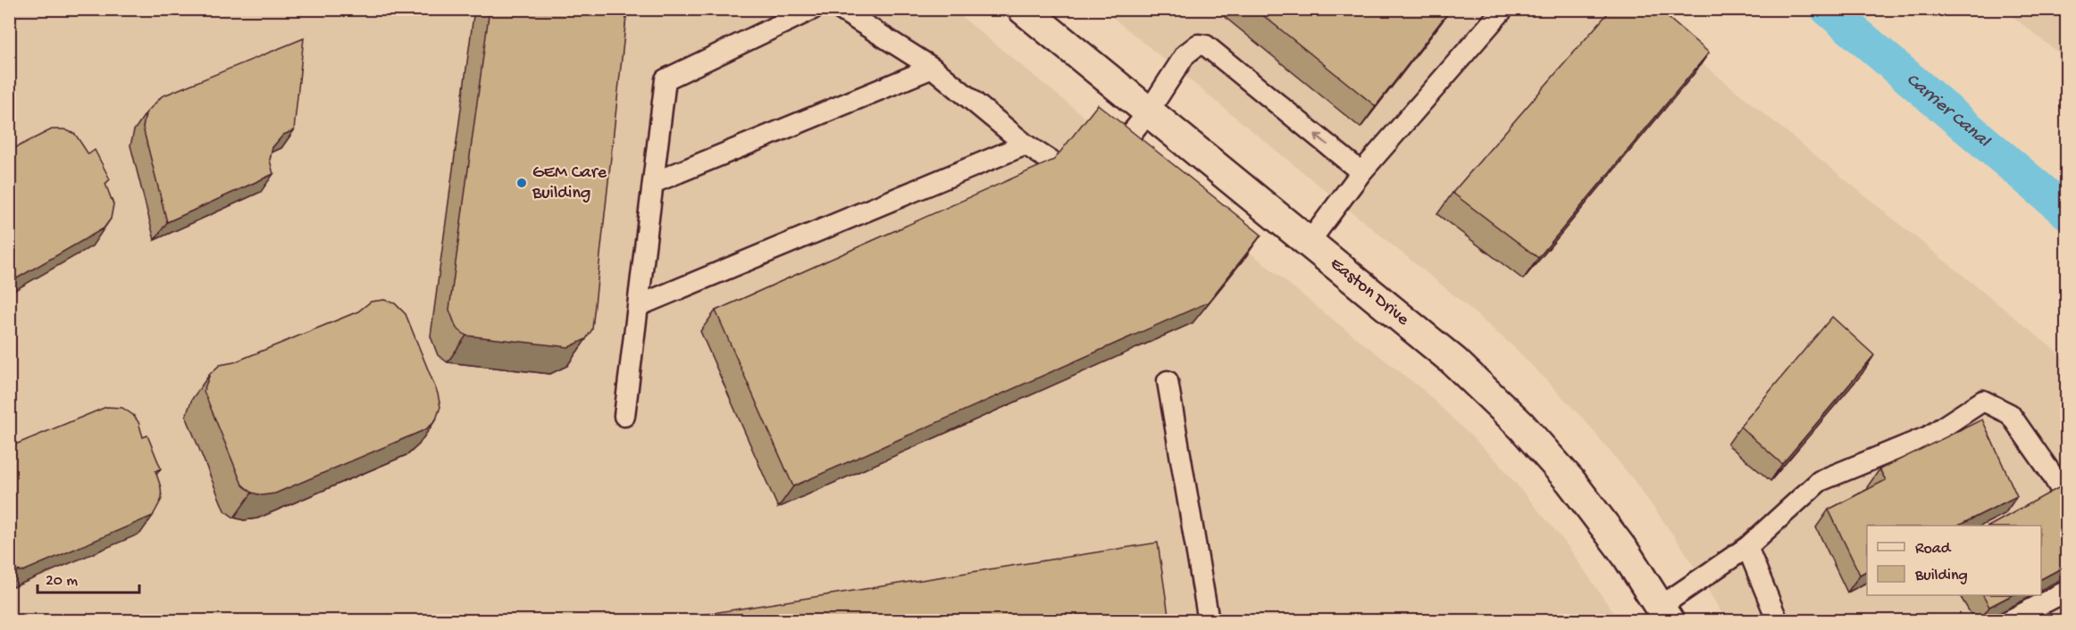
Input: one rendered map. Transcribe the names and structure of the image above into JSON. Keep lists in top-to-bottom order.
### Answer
{
  "streets": {
    "street": ["Easton Drive"]
  },
  "water": ["Carrier Canal"],
  "places": ["GEM Care Building"],
  "legend": ["Road", "Building"],
  "scale_bar": "20 m"
}
